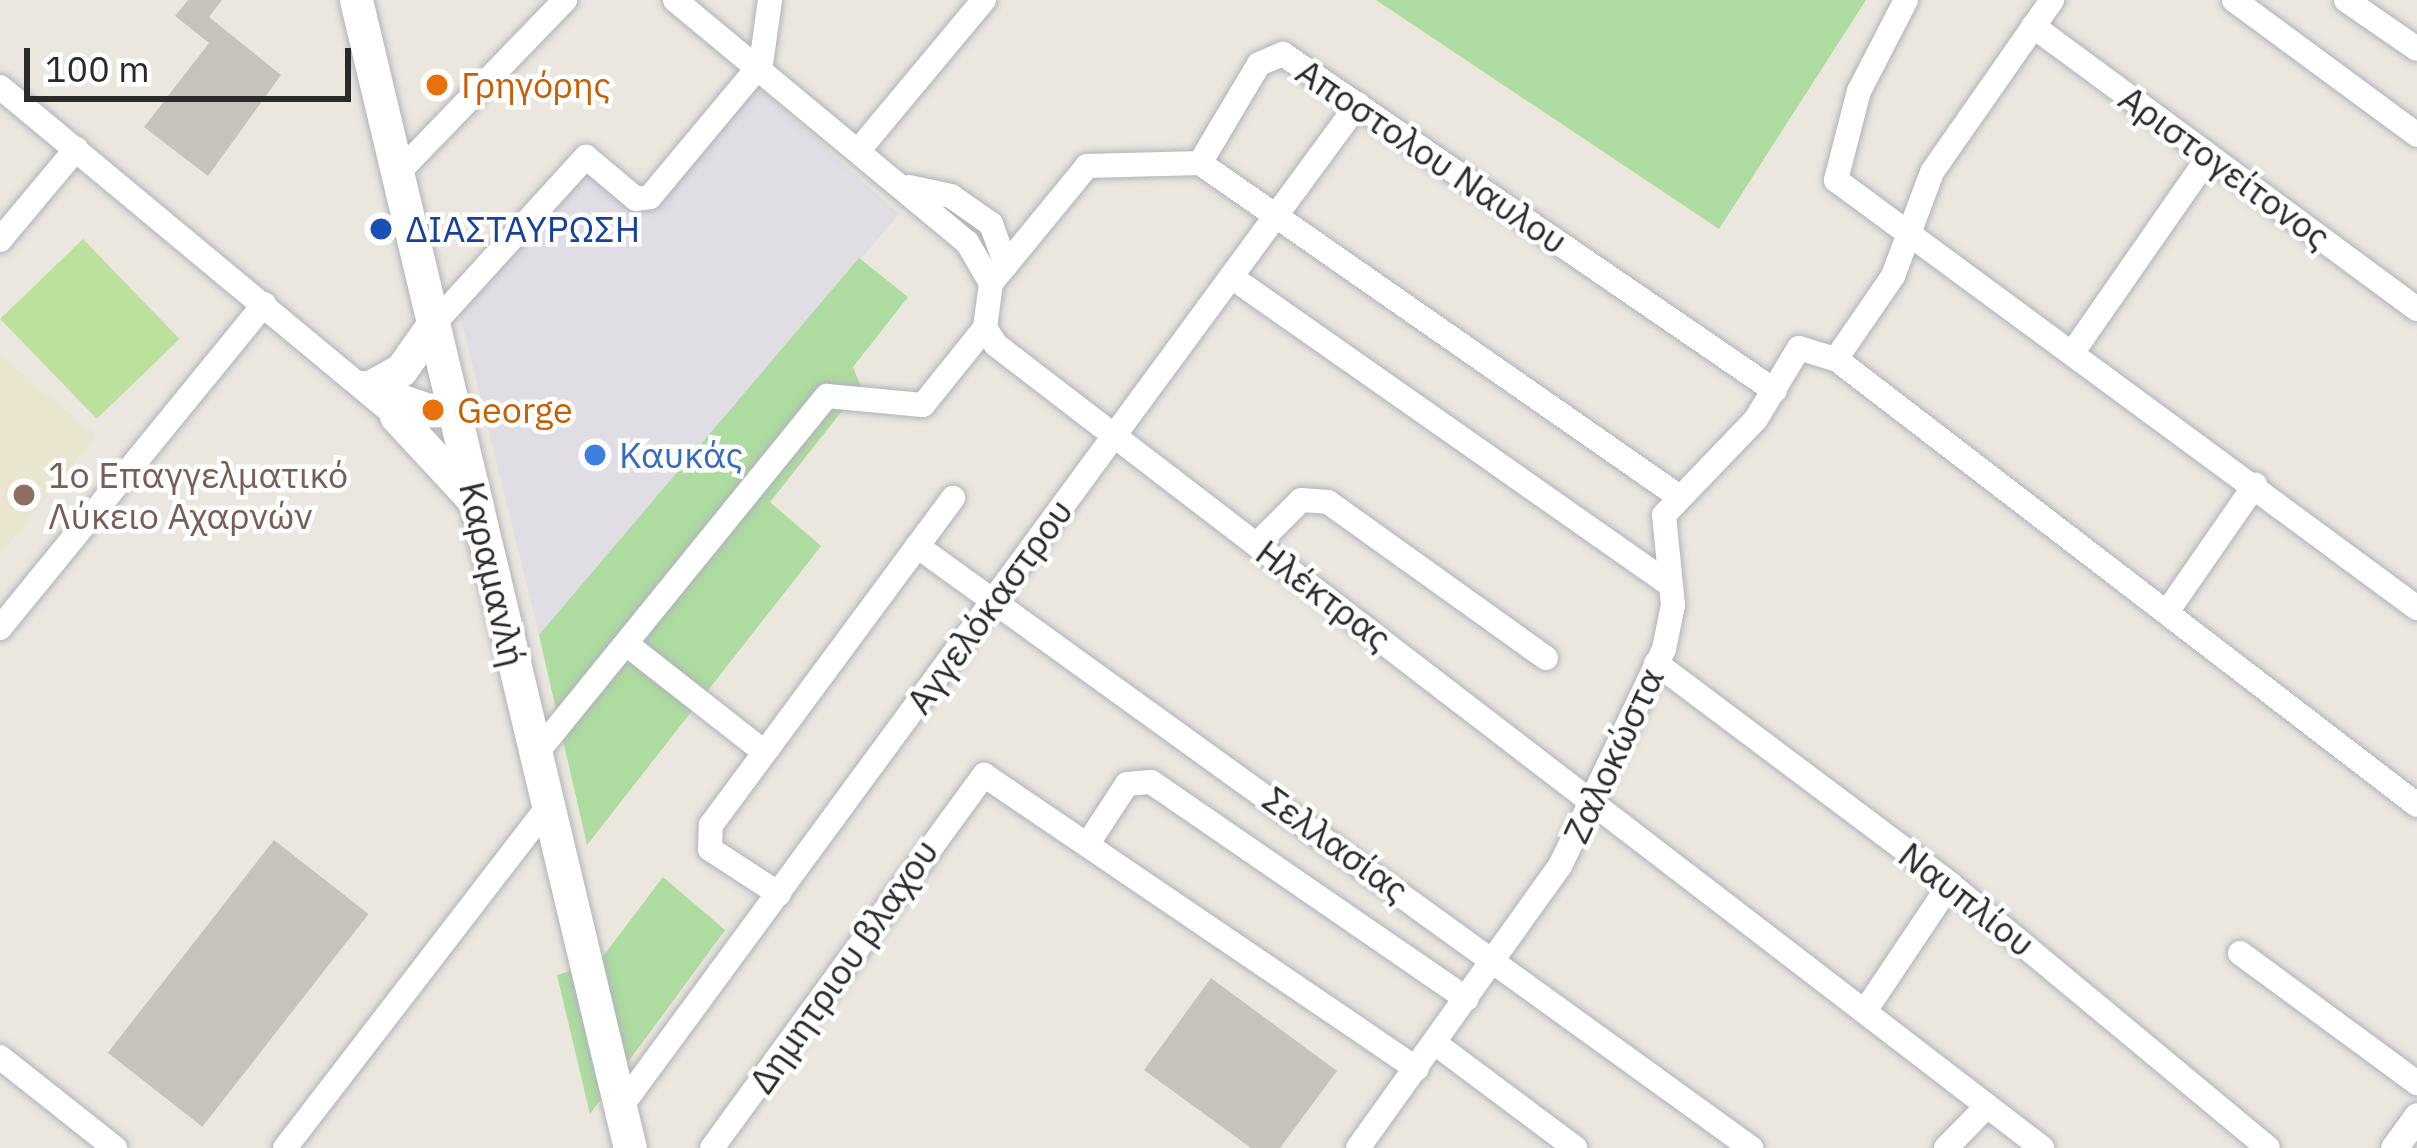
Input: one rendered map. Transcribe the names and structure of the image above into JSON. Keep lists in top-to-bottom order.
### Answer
{
  "streets": {
    "main road": ["Καραμανλή"],
    "street": [
      "Αποστολου Ναυλου",
      "Αριστογείτονος",
      "Ηλέκτρας",
      "Αγγελόκαστρου",
      "Ζαλοκώστα",
      "Σελλασίας",
      "Ναυπλίου",
      "Δημητριου βλαχου"
    ]
  },
  "crossings": [
    ["Αποστολου Ναυλου", "Αγγελόκαστρου"],
    ["Αποστολου Ναυλου", "Ζαλοκώστα"],
    ["Καραμανλή", "Αγγελόκαστρου"],
    ["Ηλέκτρας", "Αγγελόκαστρου"],
    ["Ηλέκτρας", "Ζαλοκώστα"],
    ["Αγγελόκαστρου", "Σελλασίας"],
    ["Ζαλοκώστα", "Σελλασίας"],
    ["Ζαλοκώστα", "Ναυπλίου"]
  ],
  "places": [
    "Γρηγόρης",
    "ΔΙΑΣΤΑΥΡΩΣΗ",
    "George",
    "Καυκάς",
    "1ο Επαγγελματικό Λύκειο Αχαρνών"
  ],
  "scale_bar": "100 m"
}
